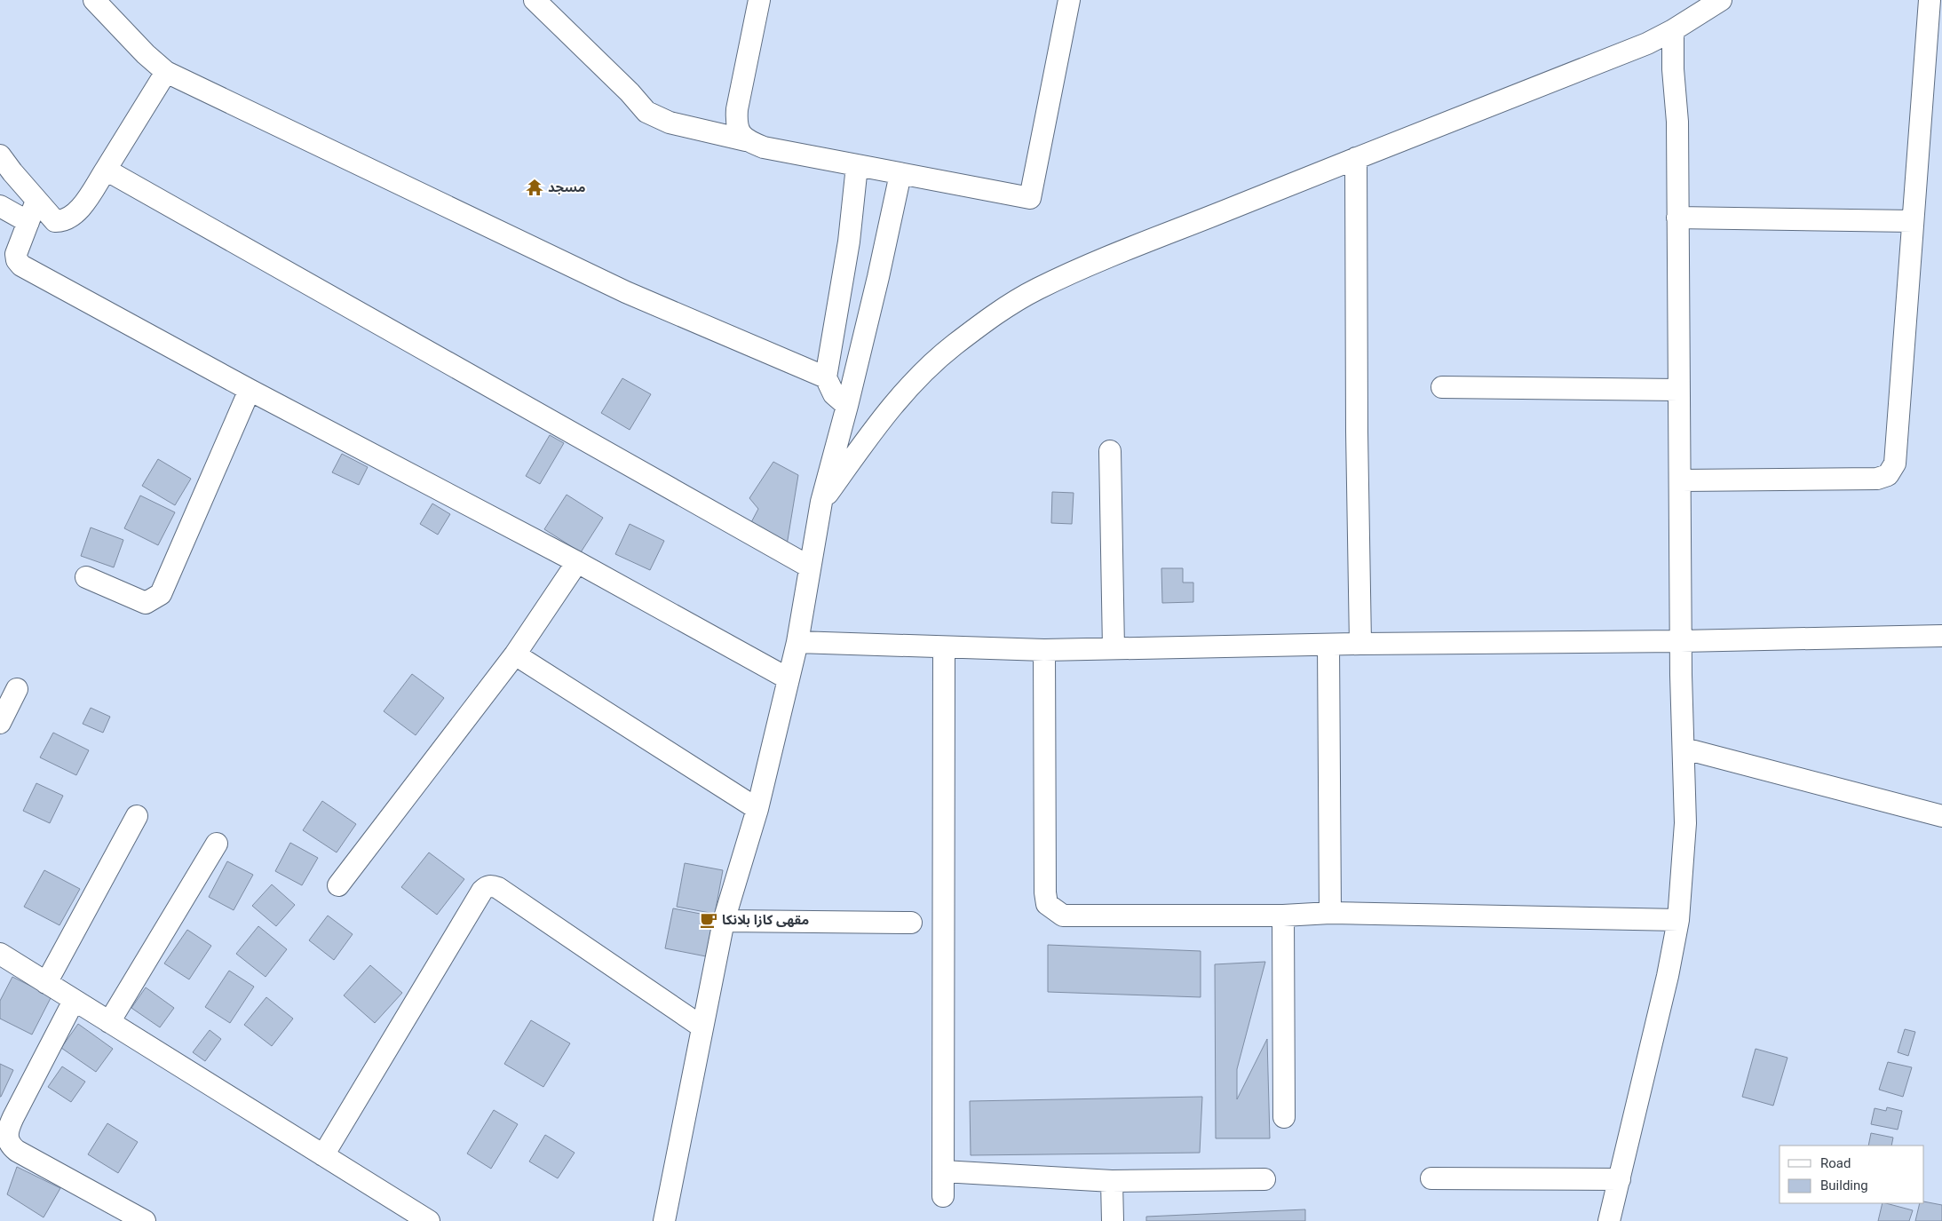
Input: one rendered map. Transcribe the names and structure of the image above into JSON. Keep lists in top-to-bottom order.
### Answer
{
  "places": {
    "temple": ["مسجد"],
    "cafe": ["مقهى كازا بلانكا"]
  },
  "legend": ["Road", "Building"]
}
